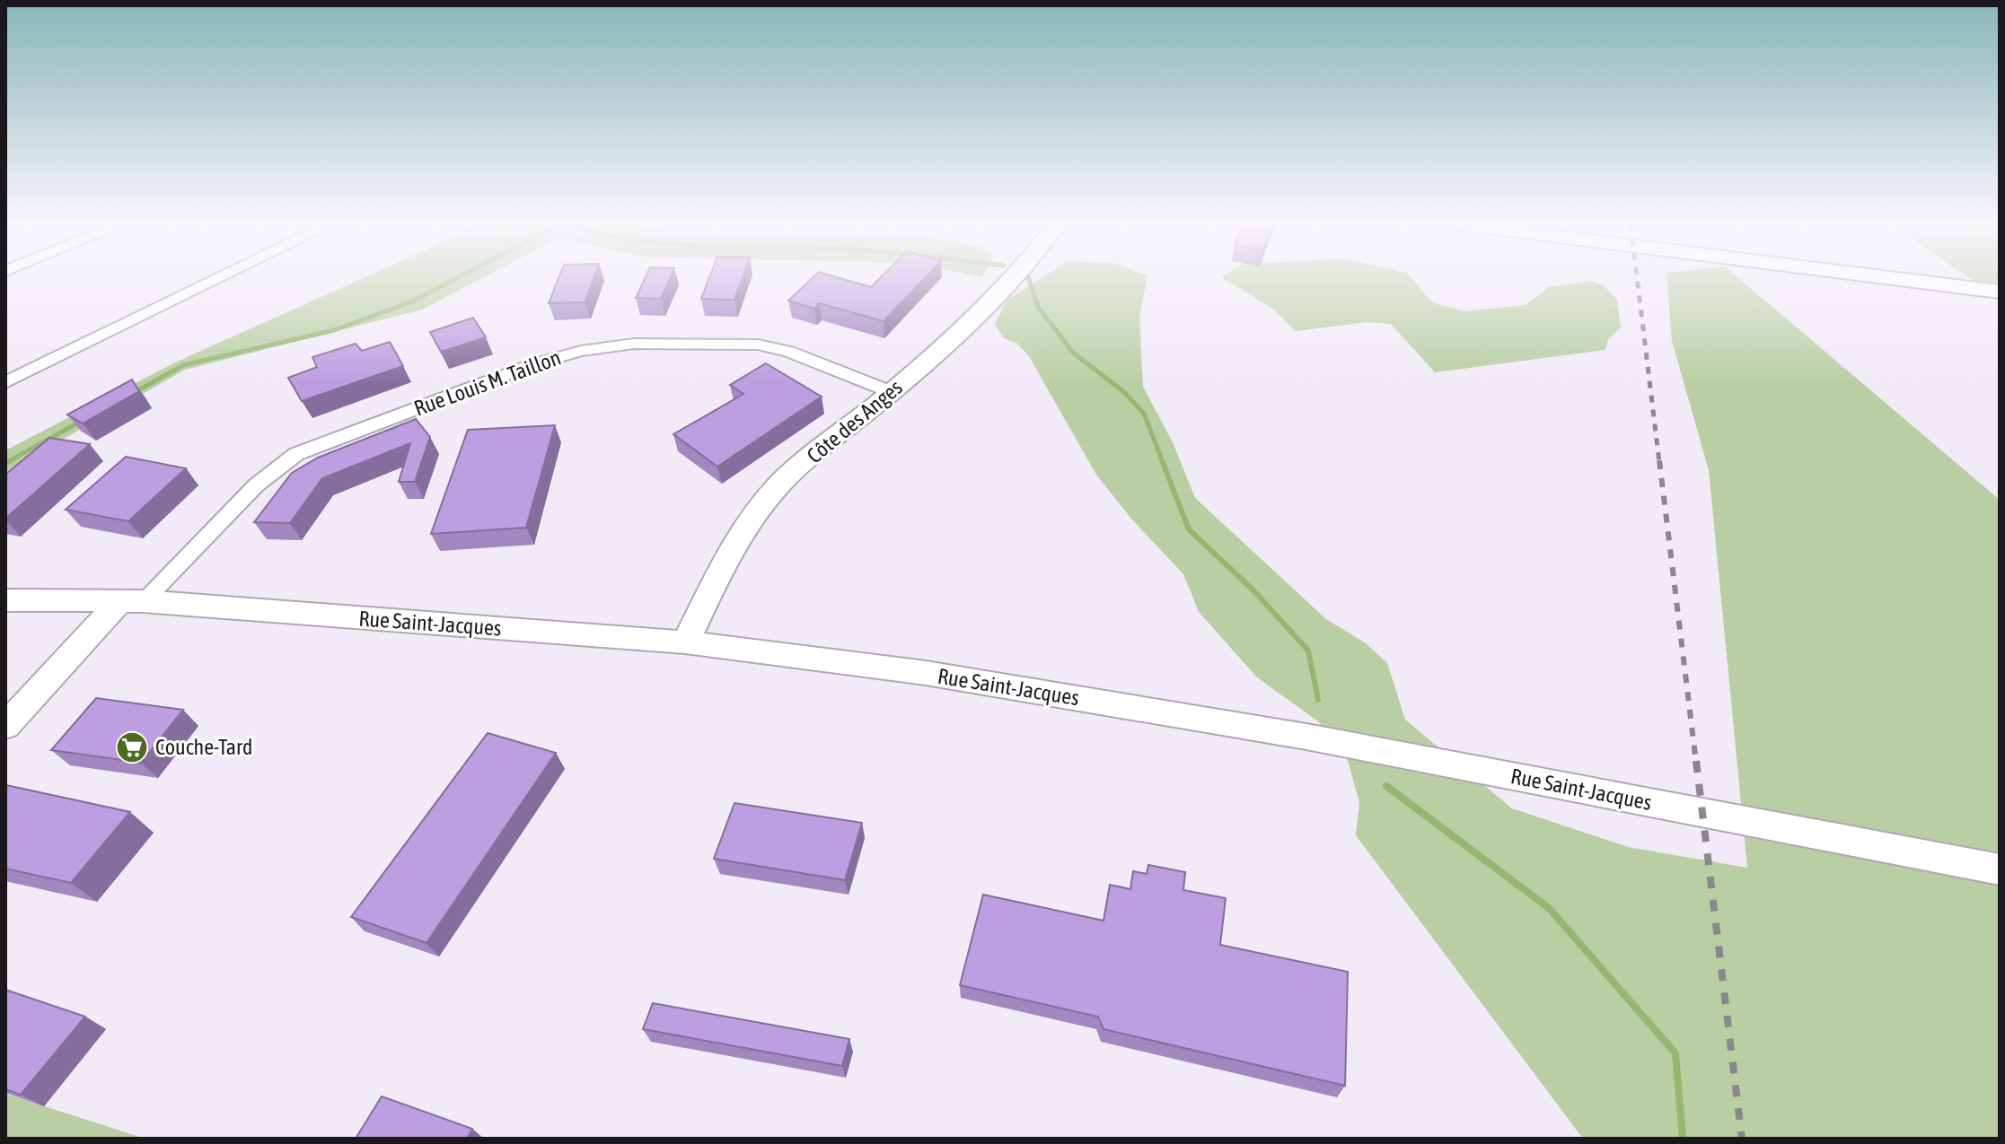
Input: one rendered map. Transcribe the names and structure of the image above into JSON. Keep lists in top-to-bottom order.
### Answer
{
  "streets": {
    "street": ["Rue Louis M. Taillon", "Côte des Anges", "Rue Saint-Jacques"]
  },
  "crossings": [
    ["Rue Louis M. Taillon", "Côte des Anges"],
    ["Rue Louis M. Taillon", "Rue Saint-Jacques"],
    ["Côte des Anges", "Rue Saint-Jacques"]
  ],
  "places": {
    "supermarket": ["Couche-Tard"]
  }
}
